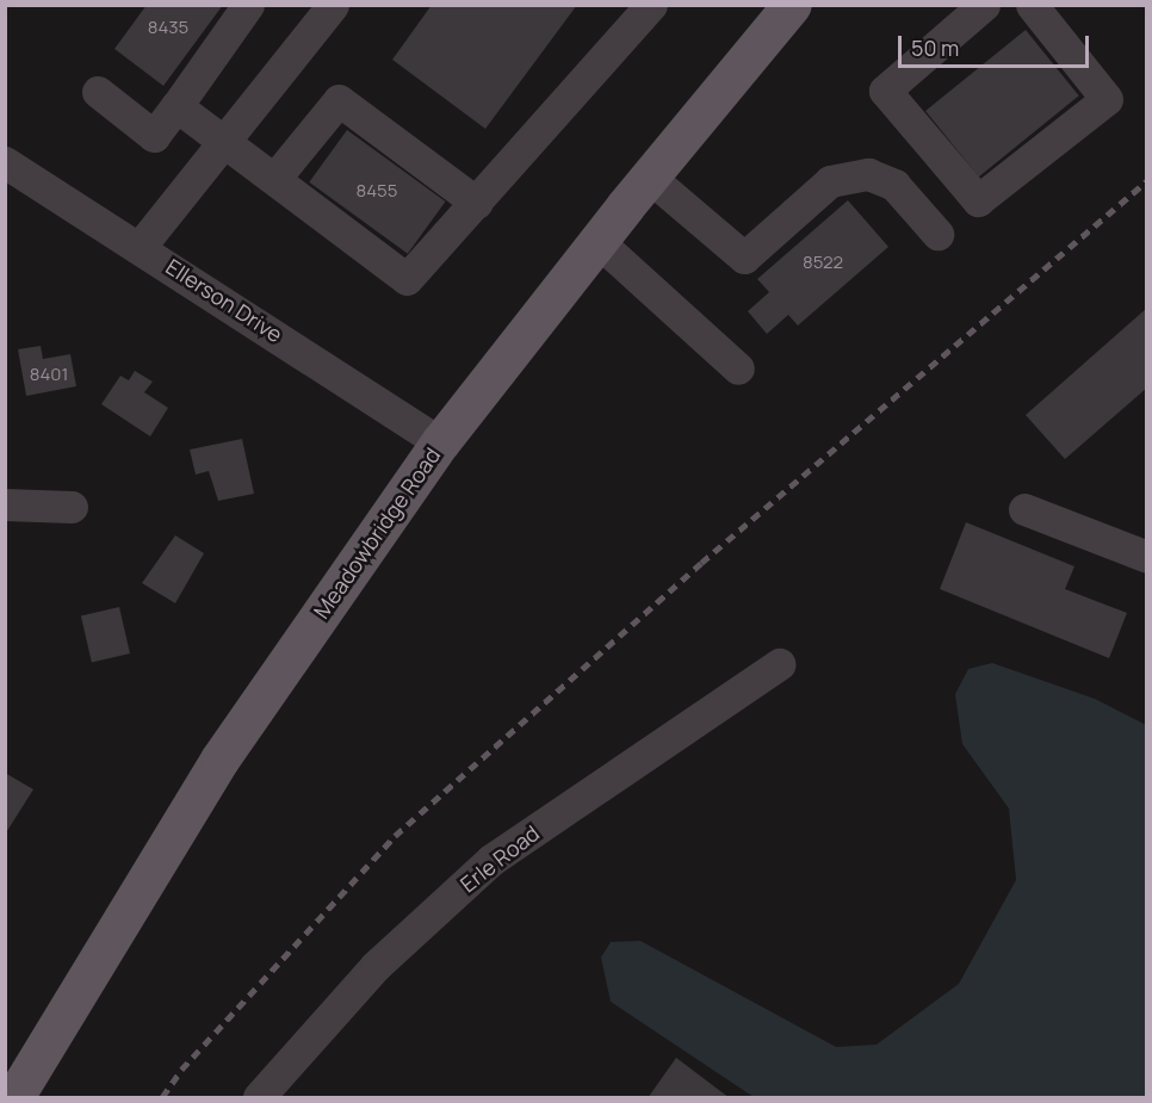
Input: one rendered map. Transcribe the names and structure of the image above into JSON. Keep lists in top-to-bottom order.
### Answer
{
  "streets": {
    "main road": ["Meadowbridge Road"],
    "street": ["Ellerson Drive", "Erle Road"]
  },
  "crossings": [
    ["Ellerson Drive", "Meadowbridge Road"]
  ],
  "house_numbers": [
    "8435",
    "8455",
    "8522",
    "8401"
  ],
  "scale_bar": "50 m"
}
